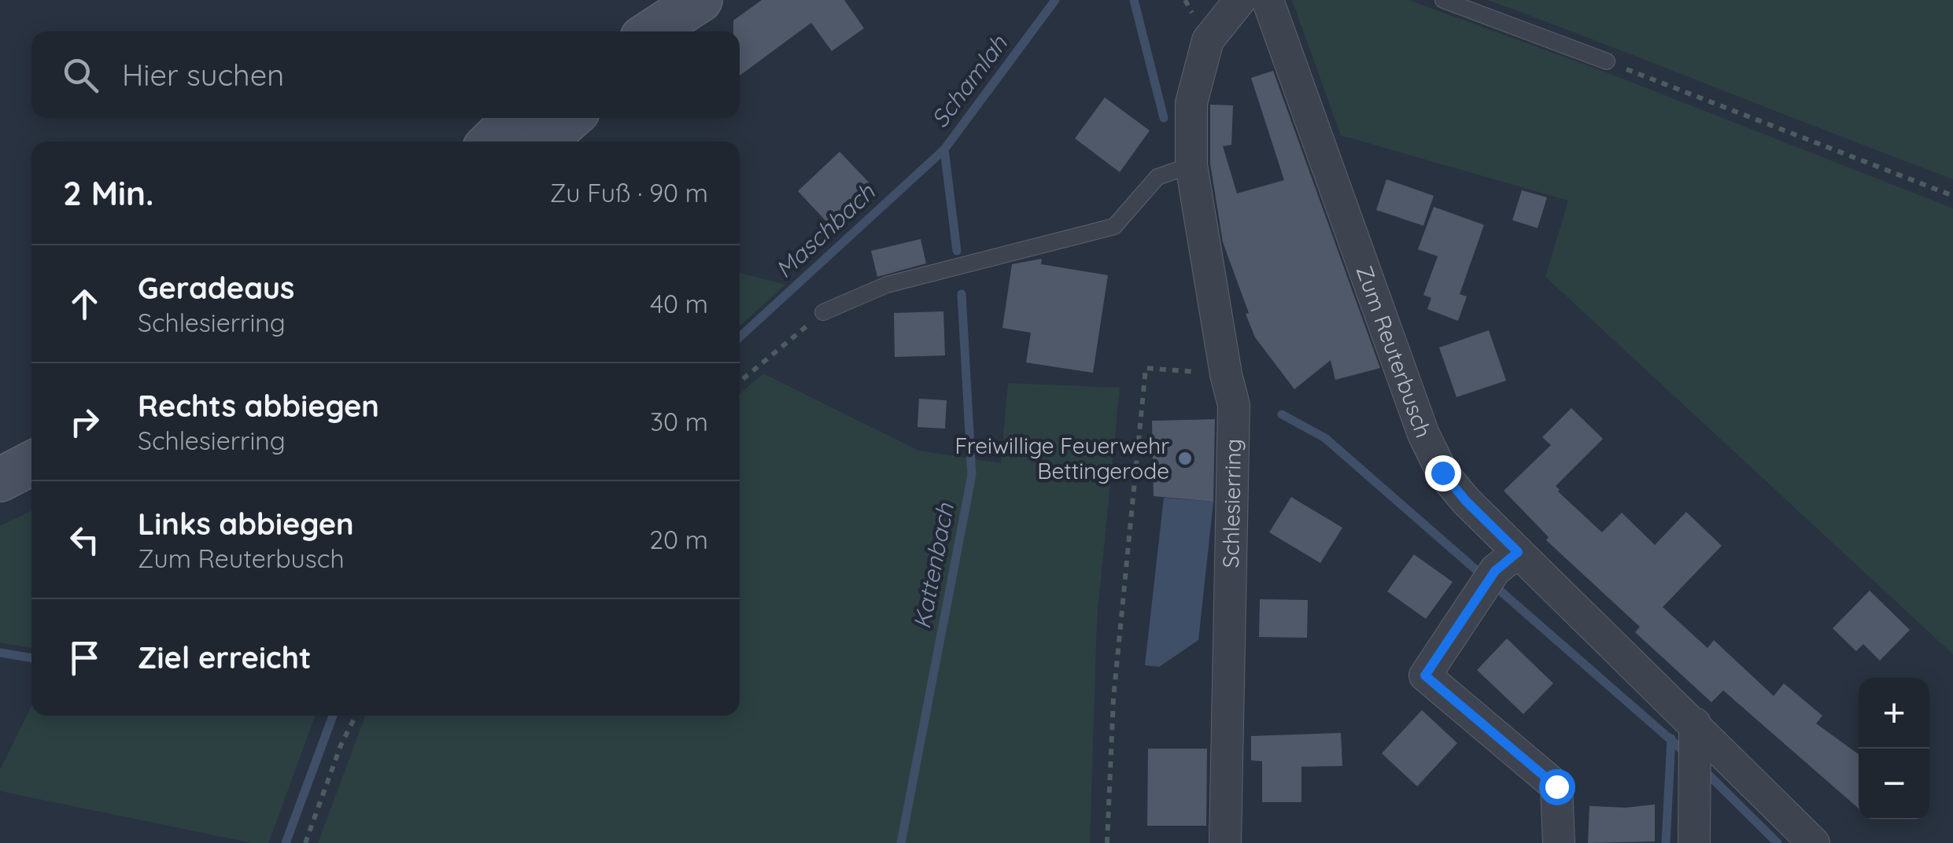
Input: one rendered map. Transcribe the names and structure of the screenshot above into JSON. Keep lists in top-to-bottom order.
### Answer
{
  "streets": {
    "street": ["Zum Reuterbusch", "Schlesierring"]
  },
  "water": ["Schamlah", "Maschbach", "Kattenbach"],
  "places": ["Freiwillige Feuerwehr Bettingerode"],
  "page": {
    "search": "Hier suchen",
    "heading": ["2 Min.", "Zu Fuß · 90 m"],
    "list": [
      ["Geradeaus", "Schlesierring", "40 m"],
      ["Rechts abbiegen", "Schlesierring", "30 m"],
      ["Links abbiegen", "Zum Reuterbusch", "20 m"],
      "Ziel erreicht"
    ],
    "map_buttons": ["+", "−"]
  }
}
